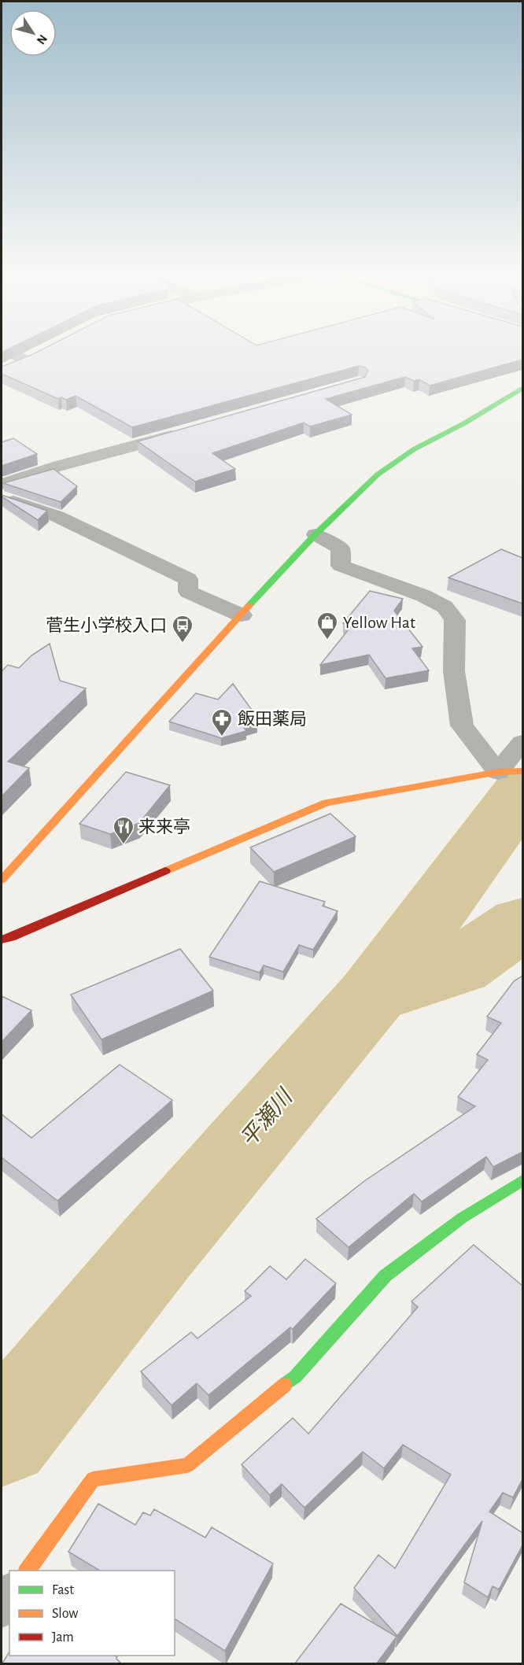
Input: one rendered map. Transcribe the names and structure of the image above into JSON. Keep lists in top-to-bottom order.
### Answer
{
  "water": ["平瀬川"],
  "places": {
    "shop": ["Yellow Hat"],
    "bus stop": ["菅生小学校入口"],
    "pharmacy": ["飯田薬局"],
    "restaurant": ["来来亭"]
  },
  "legend": ["Fast", "Slow", "Jam"],
  "north": "bottom right"
}
